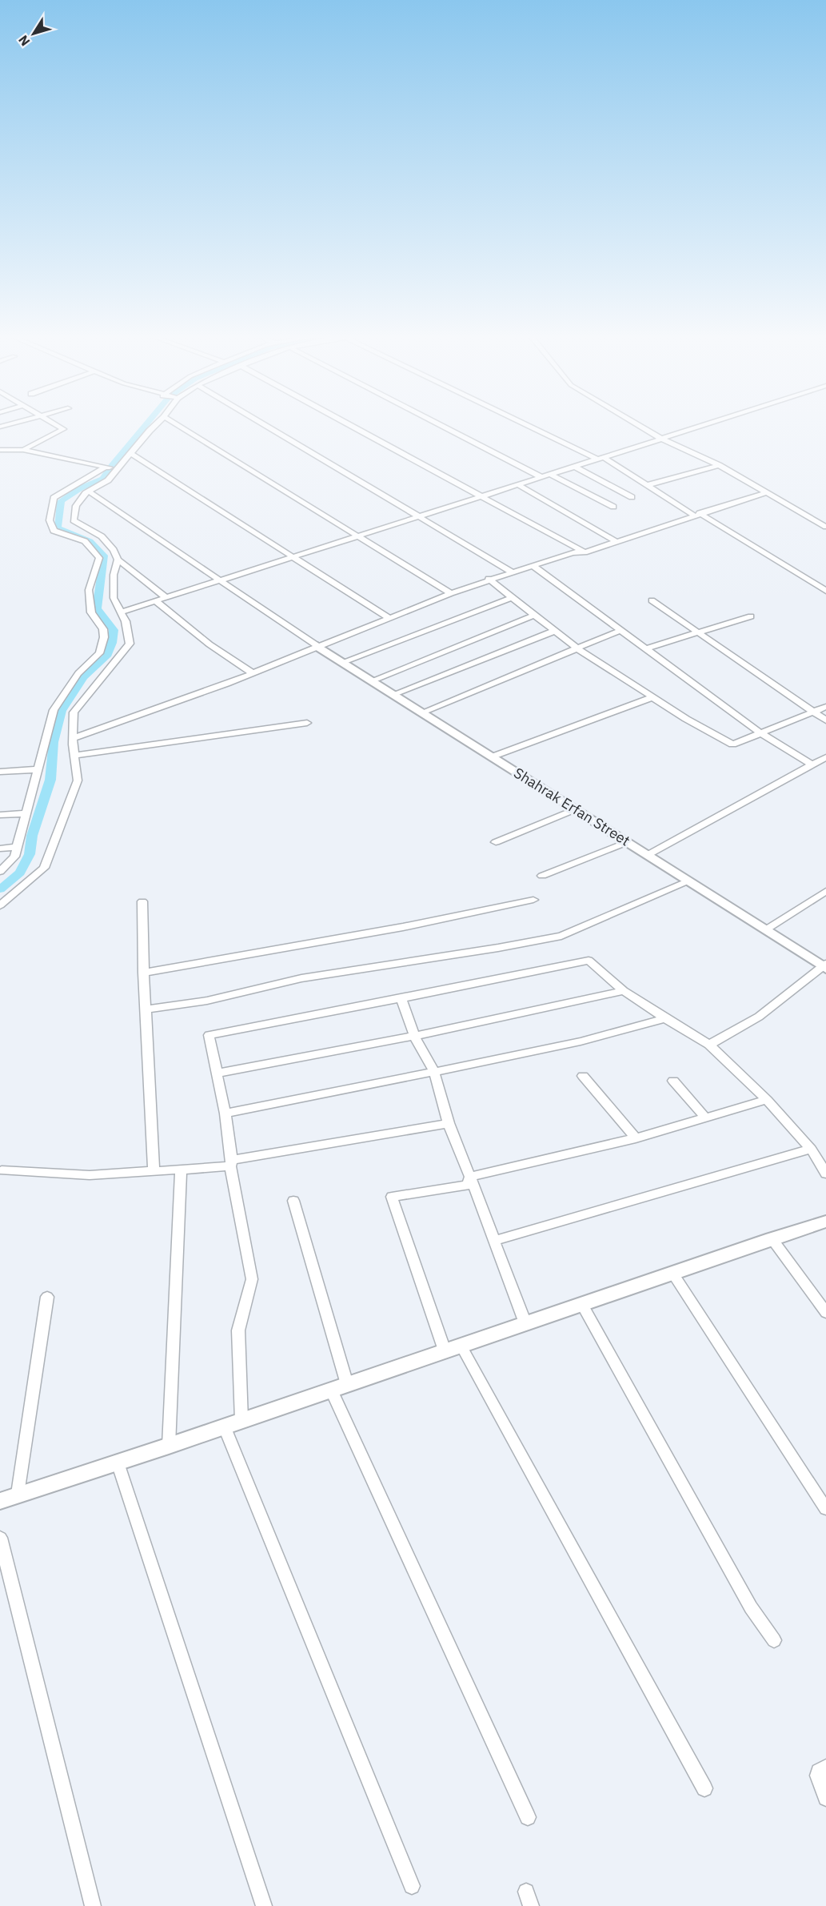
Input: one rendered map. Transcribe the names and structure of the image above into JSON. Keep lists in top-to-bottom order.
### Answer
{
  "streets": {
    "street": ["Shahrak Erfan Street"]
  },
  "north": "bottom left"
}
